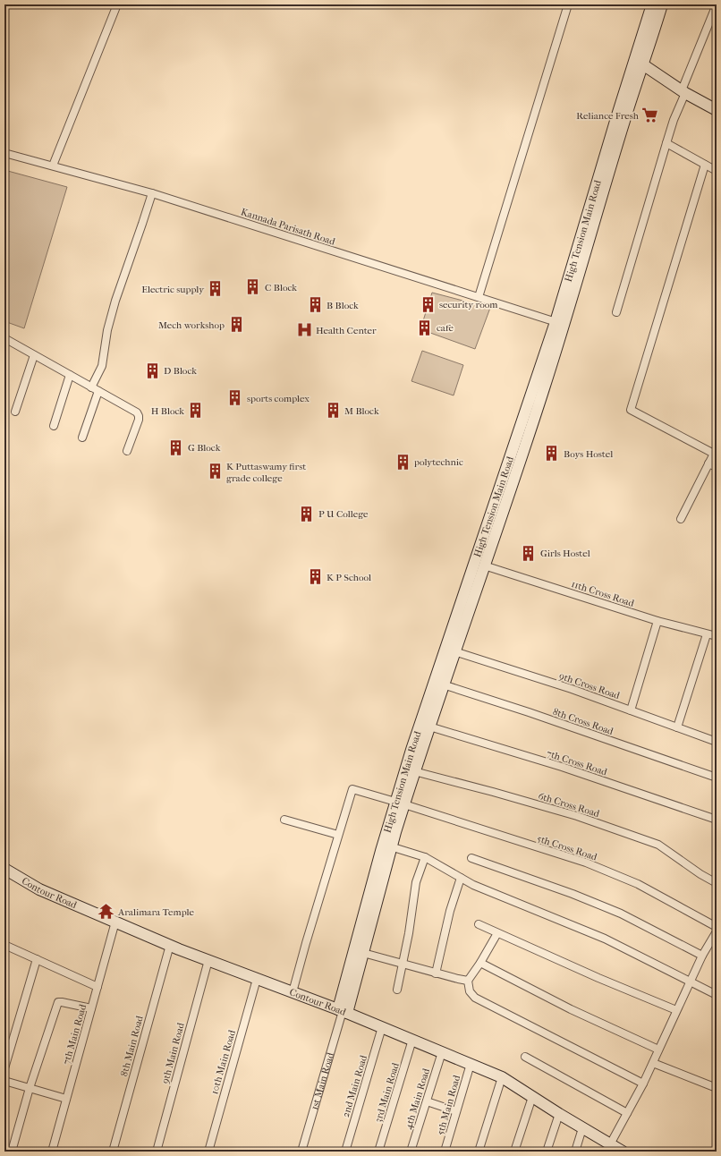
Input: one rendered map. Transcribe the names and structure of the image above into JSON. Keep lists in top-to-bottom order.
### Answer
{
  "streets": {
    "main road": ["High Tension Main Road", "Contour Road"],
    "street": [
      "Kannada Parisath Road",
      "11th Cross Road",
      "9th Cross Road",
      "8th Cross Road",
      "7th Cross Road",
      "6th Cross Road",
      "5th Cross Road",
      "7th Main Road",
      "8th Main Road",
      "9th Main Road",
      "10th Main Road",
      "1st Main Road",
      "2nd Main Road",
      "3rd Main Road",
      "4th Main Road",
      "5th Main Road"
    ]
  },
  "crossings": [
    ["Kannada Parisath Road", "High Tension Main Road"],
    ["High Tension Main Road", "6th Cross Road"],
    ["High Tension Main Road", "5th Cross Road"],
    ["High Tension Main Road", "Contour Road"],
    ["High Tension Main Road", "1st Main Road"],
    ["Contour Road", "7th Main Road"],
    ["Contour Road", "8th Main Road"],
    ["Contour Road", "9th Main Road"],
    ["Contour Road", "10th Main Road"],
    ["Contour Road", "1st Main Road"],
    ["Contour Road", "2nd Main Road"],
    ["Contour Road", "3rd Main Road"],
    ["Contour Road", "4th Main Road"],
    ["Contour Road", "5th Main Road"]
  ],
  "places": {
    "supermarket": ["Reliance Fresh"],
    "building": [
      "C Block",
      "Electric supply",
      "security room",
      "B Block",
      "Mech workshop",
      "cafe",
      "D Block",
      "sports complex",
      "H Block",
      "M Block",
      "G Block",
      "Boys Hostel",
      "polytechnic",
      "K Puttaswamy first grade college",
      "P U College",
      "Girls Hostel",
      "K P School"
    ],
    "hospital": ["Health Center"],
    "temple": ["Aralimara Temple"]
  }
}
